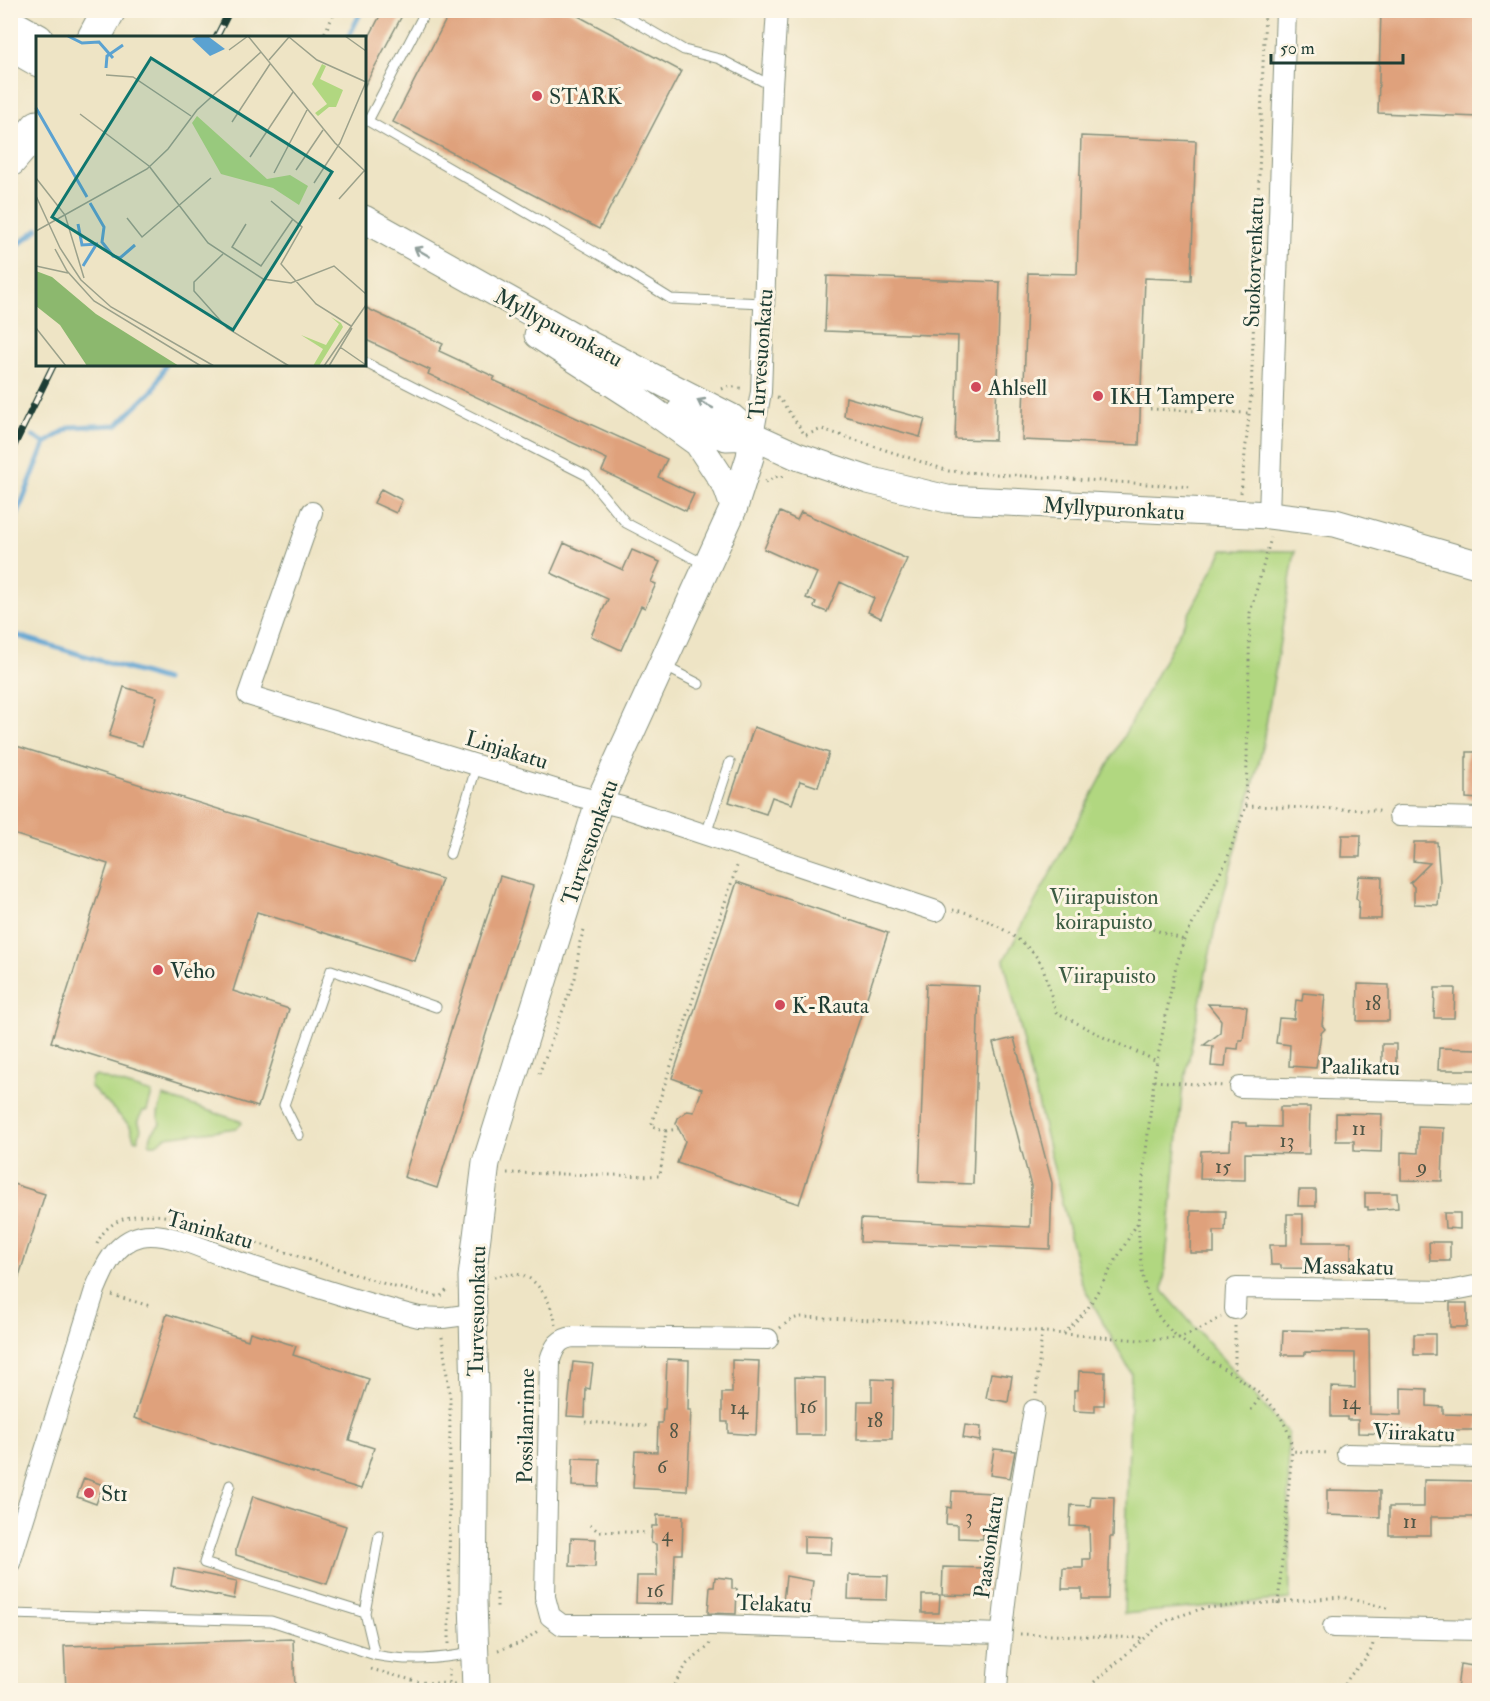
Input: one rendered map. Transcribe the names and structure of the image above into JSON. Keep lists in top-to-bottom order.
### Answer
{
  "streets": {
    "main road": ["Myllypuronkatu", "Turvesuonkatu"],
    "street": [
      "Suokorvenkatu",
      "Linjakatu",
      "Paalikatu",
      "Taninkatu",
      "Massakatu",
      "Possilanrinne",
      "Viirakatu",
      "Paasionkatu",
      "Telakatu"
    ]
  },
  "crossings": [
    ["Suokorvenkatu", "Myllypuronkatu"],
    ["Myllypuronkatu", "Turvesuonkatu"],
    ["Turvesuonkatu", "Linjakatu"],
    ["Turvesuonkatu", "Taninkatu"],
    ["Possilanrinne", "Telakatu"],
    ["Paasionkatu", "Telakatu"]
  ],
  "parks": ["Viirapuiston koirapuisto", "Viirapuisto"],
  "places": [
    "STARK",
    "Ahlsell",
    "IKH Tampere",
    "Veho",
    "K-Rauta",
    "St1"
  ],
  "house_numbers": [
    "18",
    "11",
    "13",
    "15",
    "9",
    "14",
    "16",
    "14",
    "18",
    "8",
    "6",
    "3",
    "11",
    "4",
    "16"
  ],
  "scale_bar": "50 m"
}
